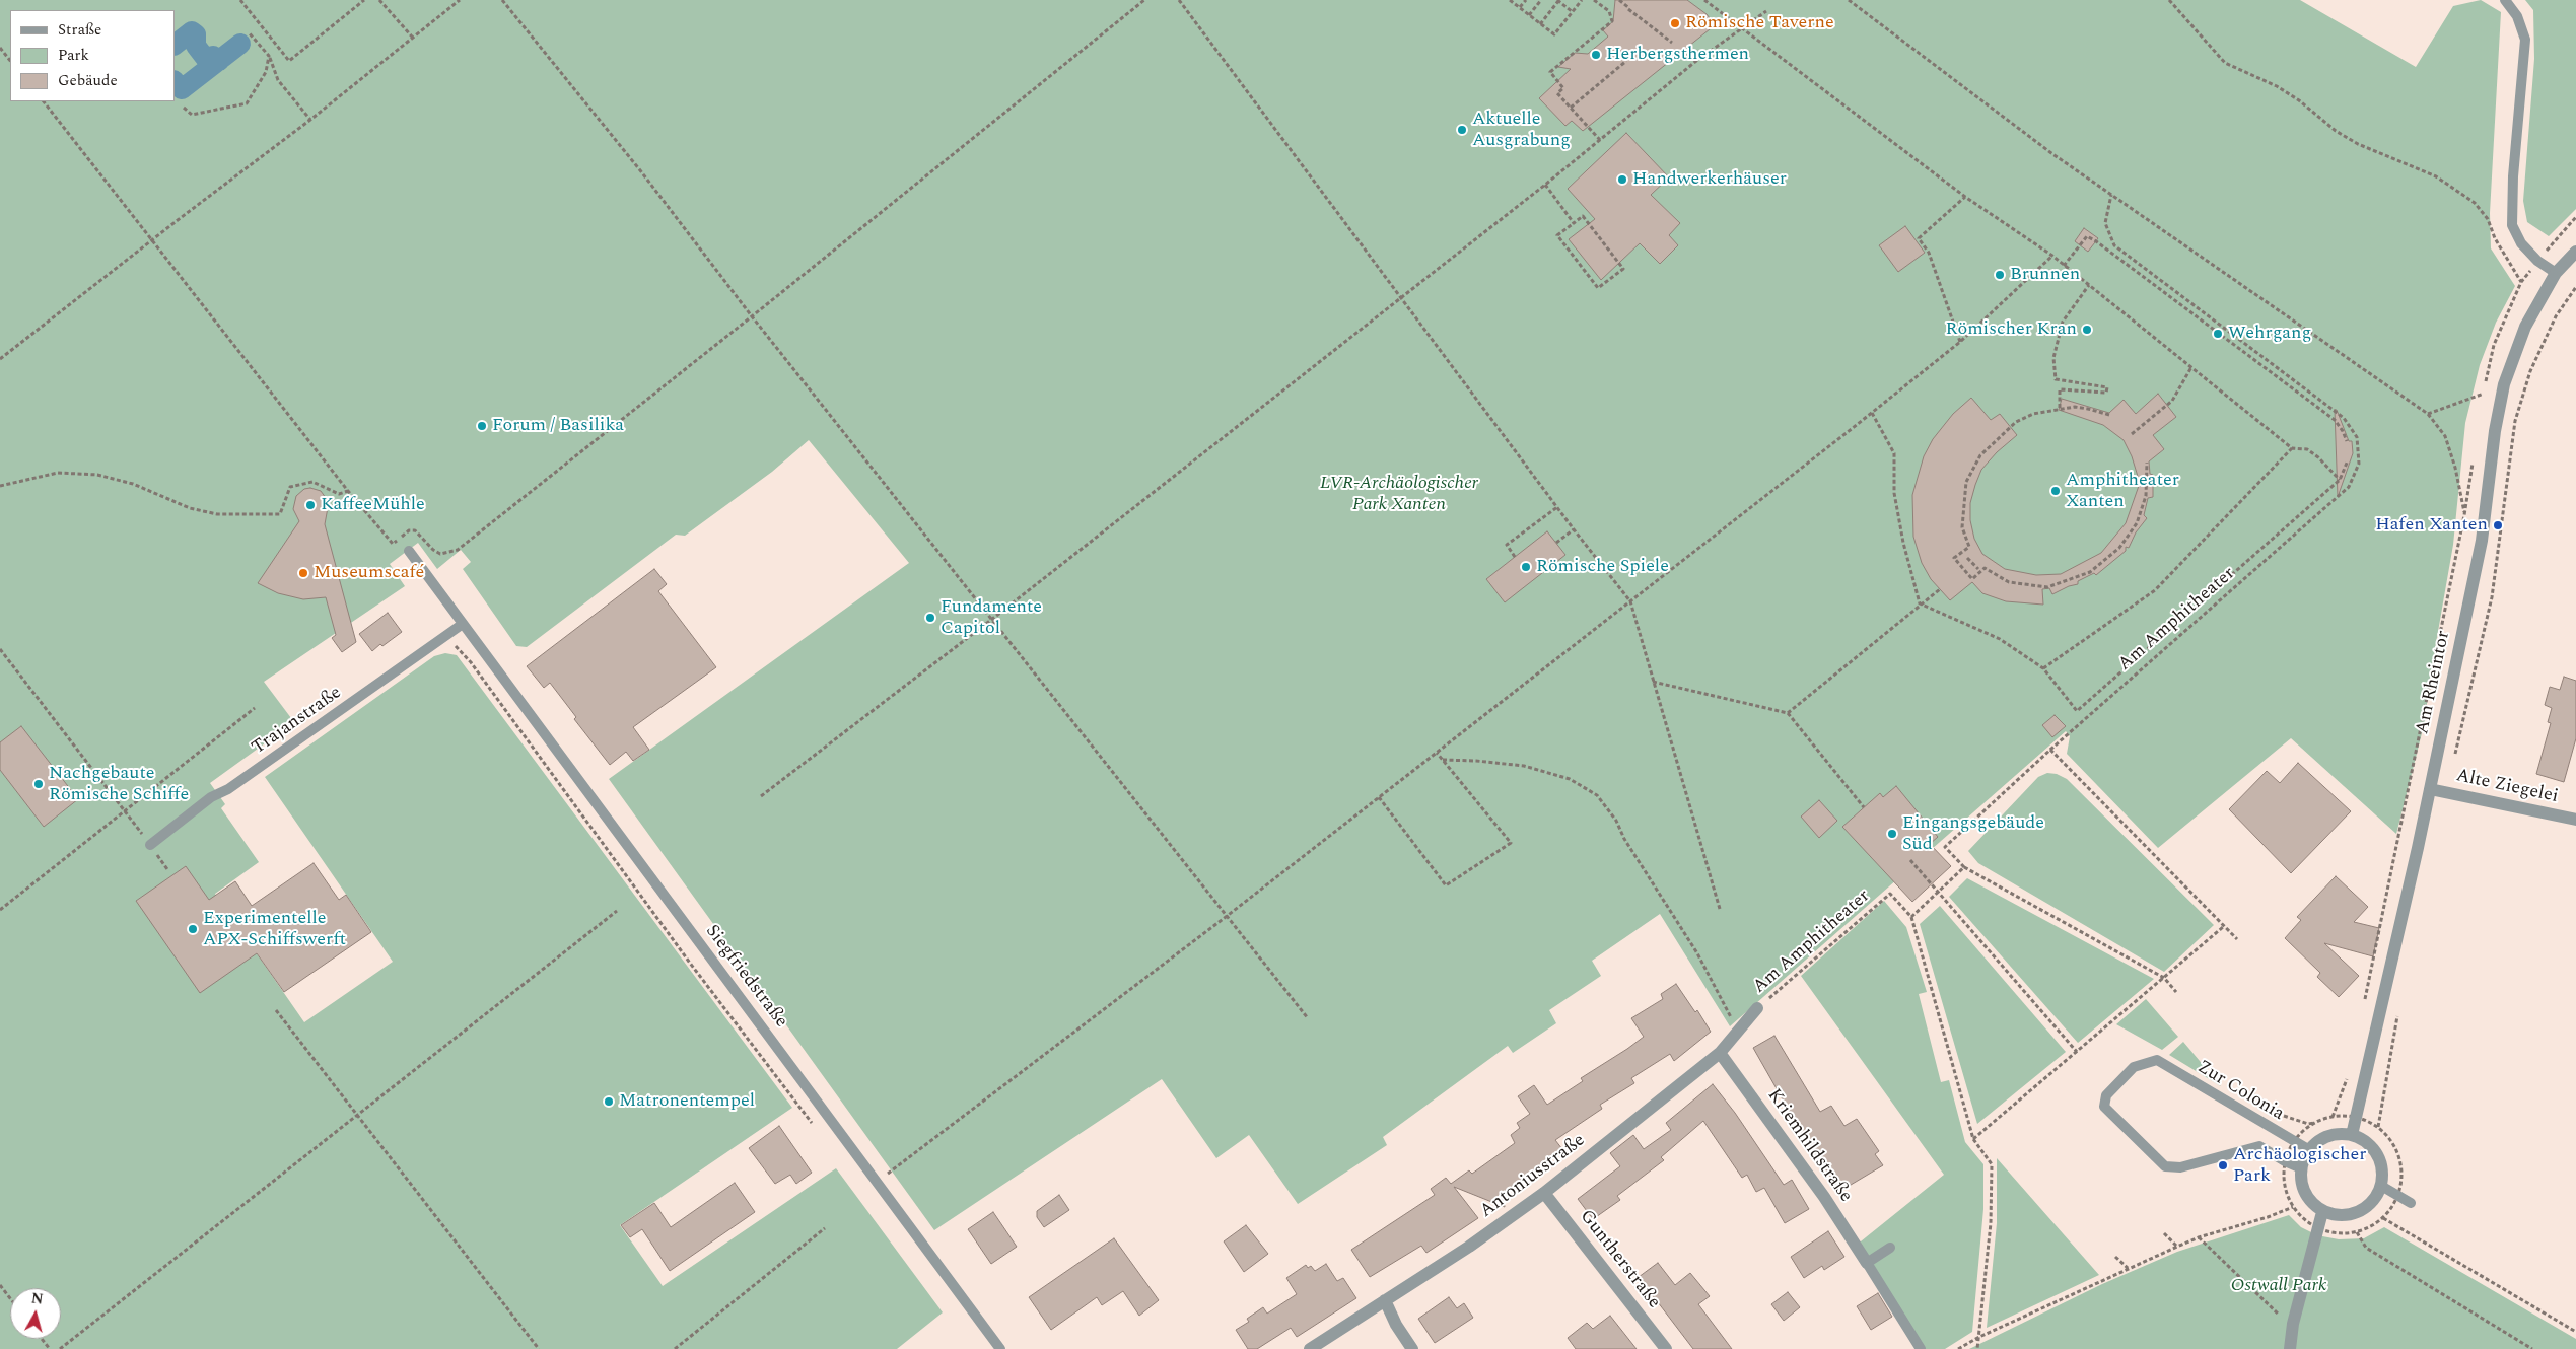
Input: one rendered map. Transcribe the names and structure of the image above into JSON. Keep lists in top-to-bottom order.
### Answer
{
  "streets": {
    "street": [
      "Am Rheintor",
      "Alte Ziegelei",
      "Kriemhildstraße",
      "Antoniusstraße",
      "Guntherstraße"
    ],
    "lane": ["Trajanstraße", "Siegfriedstraße", "Zur Colonia"],
    "path": ["Am Amphitheater"]
  },
  "crossings": [
    ["Am Amphitheater", "Antoniusstraße"],
    ["Am Rheintor", "Alte Ziegelei"],
    ["Am Rheintor", "Zur Colonia"],
    ["Trajanstraße", "Siegfriedstraße"],
    ["Kriemhildstraße", "Antoniusstraße"],
    ["Antoniusstraße", "Guntherstraße"]
  ],
  "parks": ["LVR-Archäologischer Park Xanten", "Ostwall Park"],
  "places": [
    "Römische Taverne",
    "Herbergsthermen",
    "Aktuelle Ausgrabung",
    "Handwerkerhäuser",
    "Brunnen",
    "Römischer Kran",
    "Wehrgang",
    "Forum / Basilika",
    "Amphitheater Xanten",
    "KaffeeMühle",
    "Hafen Xanten",
    "Römische Spiele",
    "Museumscafé",
    "Fundamente Capitol",
    "Nachgebaute Römische Schiffe",
    "Eingangsgebäude Süd",
    "Experimentelle APX-Schiffswerft",
    "Matronentempel",
    "Archäologischer Park"
  ],
  "legend": ["Straße", "Park", "Gebäude"],
  "north": "top"
}
